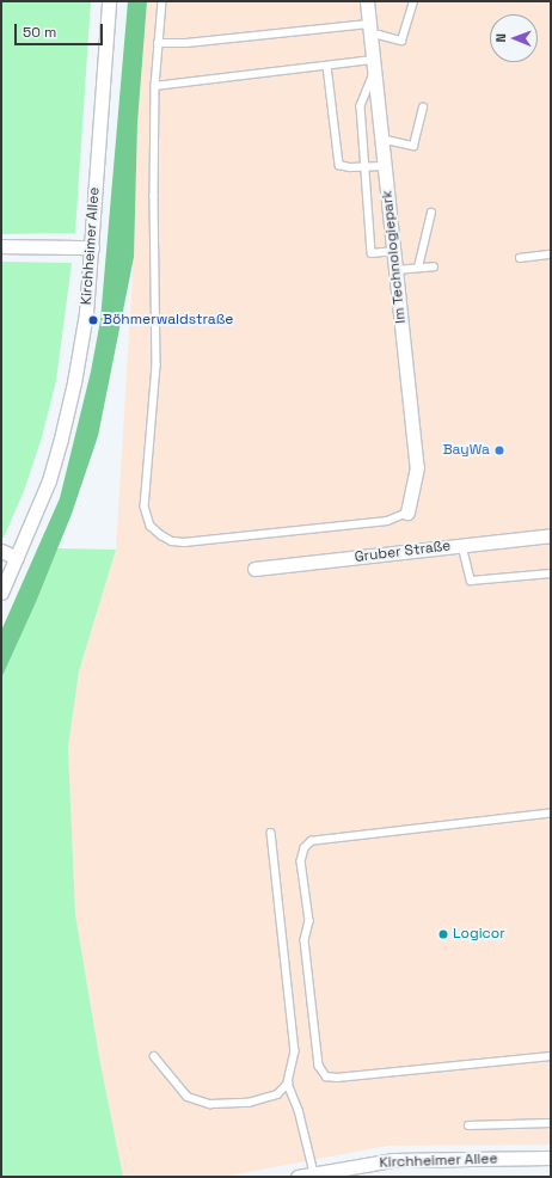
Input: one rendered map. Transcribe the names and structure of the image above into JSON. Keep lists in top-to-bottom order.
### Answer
{
  "streets": {
    "street": ["Kirchheimer Allee", "Im Technologiepark", "Gruber Straße"]
  },
  "places": ["Böhmerwaldstraße", "BayWa", "Logicor"],
  "scale_bar": "50 m",
  "north": "left"
}
